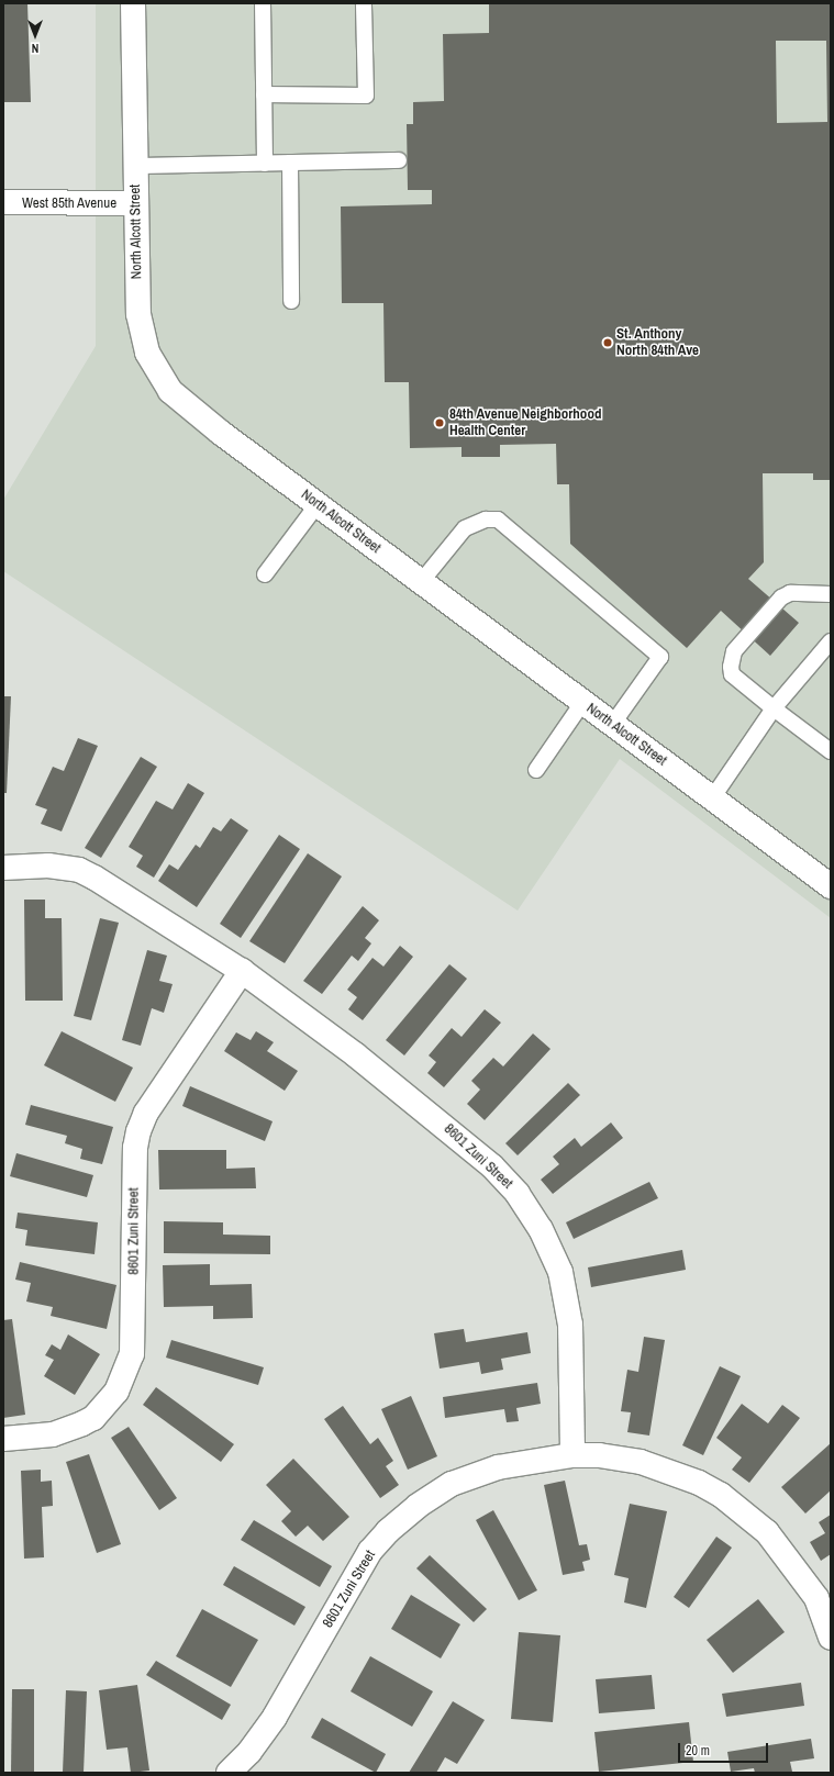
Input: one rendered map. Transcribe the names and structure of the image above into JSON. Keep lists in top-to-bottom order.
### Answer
{
  "streets": {
    "street": ["West 85th Avenue", "North Alcott Street", "8601 Zuni Street"]
  },
  "crossings": [
    ["West 85th Avenue", "North Alcott Street"]
  ],
  "places": ["St. Anthony North 84th Ave", "84th Avenue Neighborhood Health Center"],
  "scale_bar": "20 m",
  "north": "bottom"
}
